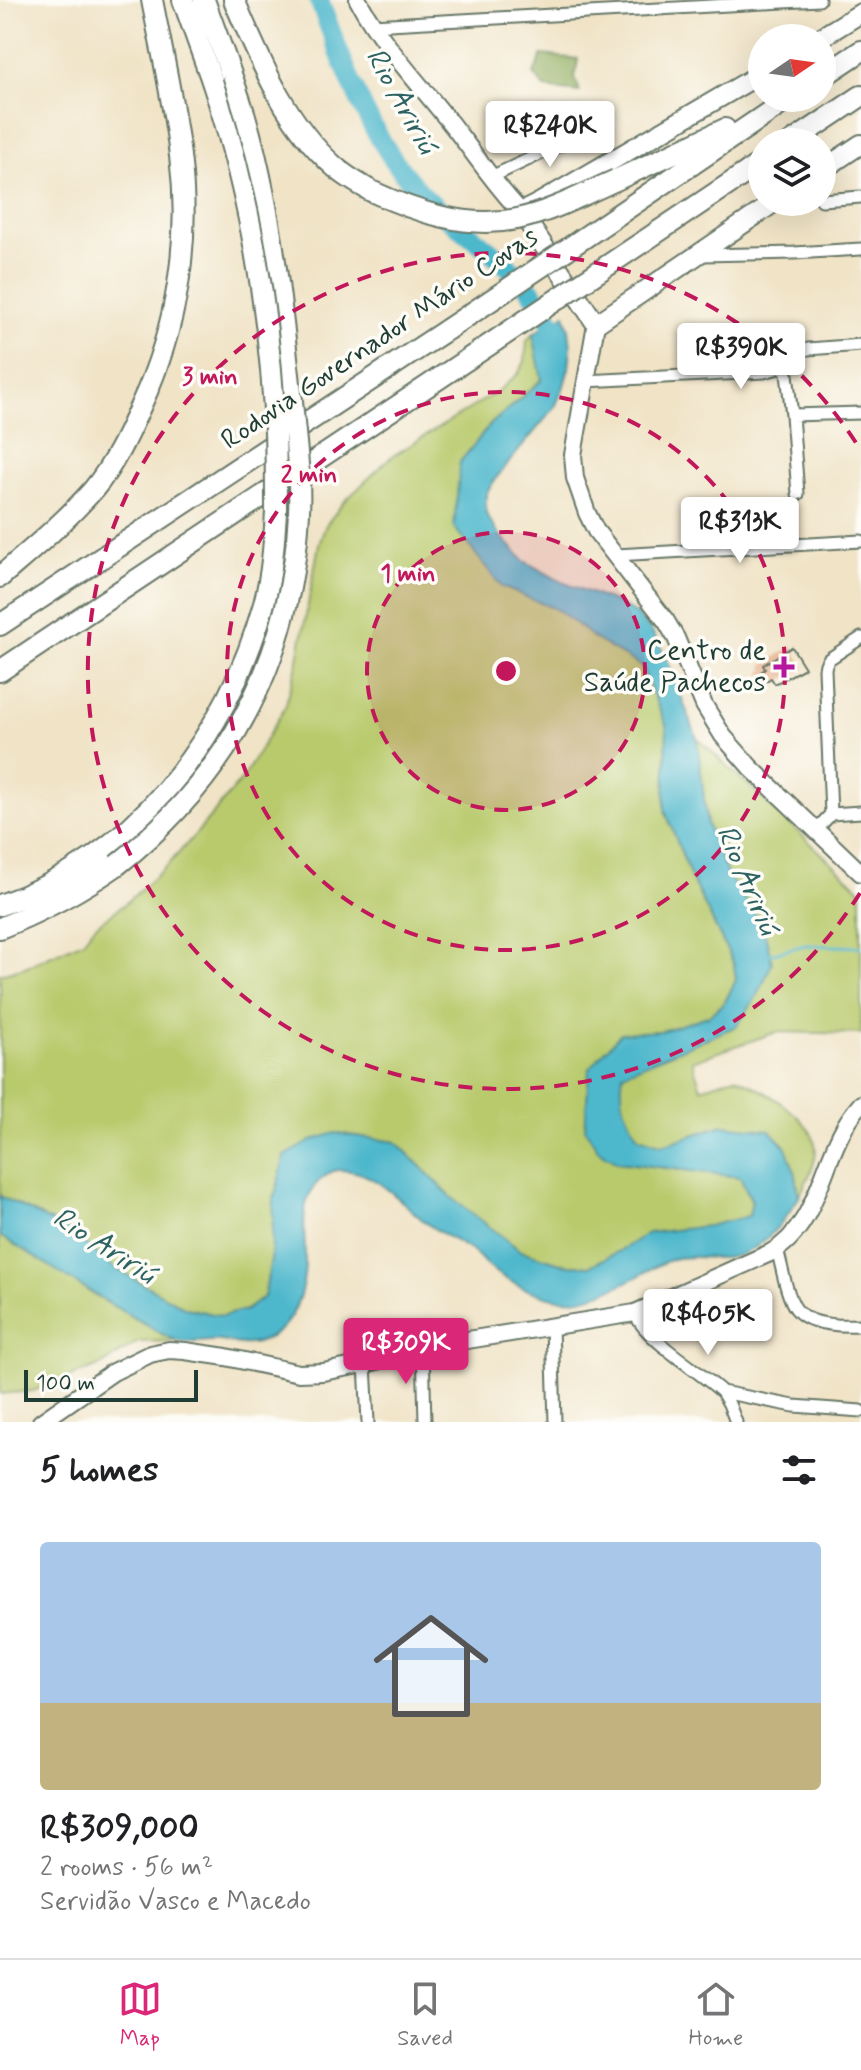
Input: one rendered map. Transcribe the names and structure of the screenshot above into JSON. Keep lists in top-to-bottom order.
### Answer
{
  "streets": {
    "highway": ["Rodovia Governador Mário Covas"]
  },
  "water": ["Rio Aririú"],
  "places": {
    "health": ["Centro de Saúde Pachecos"]
  },
  "scale_bar": "100 m",
  "north": "right",
  "page": {
    "price": [
      "R$240K",
      "R$390K",
      "R$313K",
      "R$405K",
      "R$309K"
    ],
    "scale": "100 m",
    "heading": "5 homes",
    "list": [
      {
        "name": "R$309,000",
        "note": "2 rooms · 56 m² · Servidão Vasco e Macedo"
      }
    ],
    "tabs": ["Map", "Saved", "Home"]
  },
  "rings": ["3 min", "2 min", "1 min"]
}
